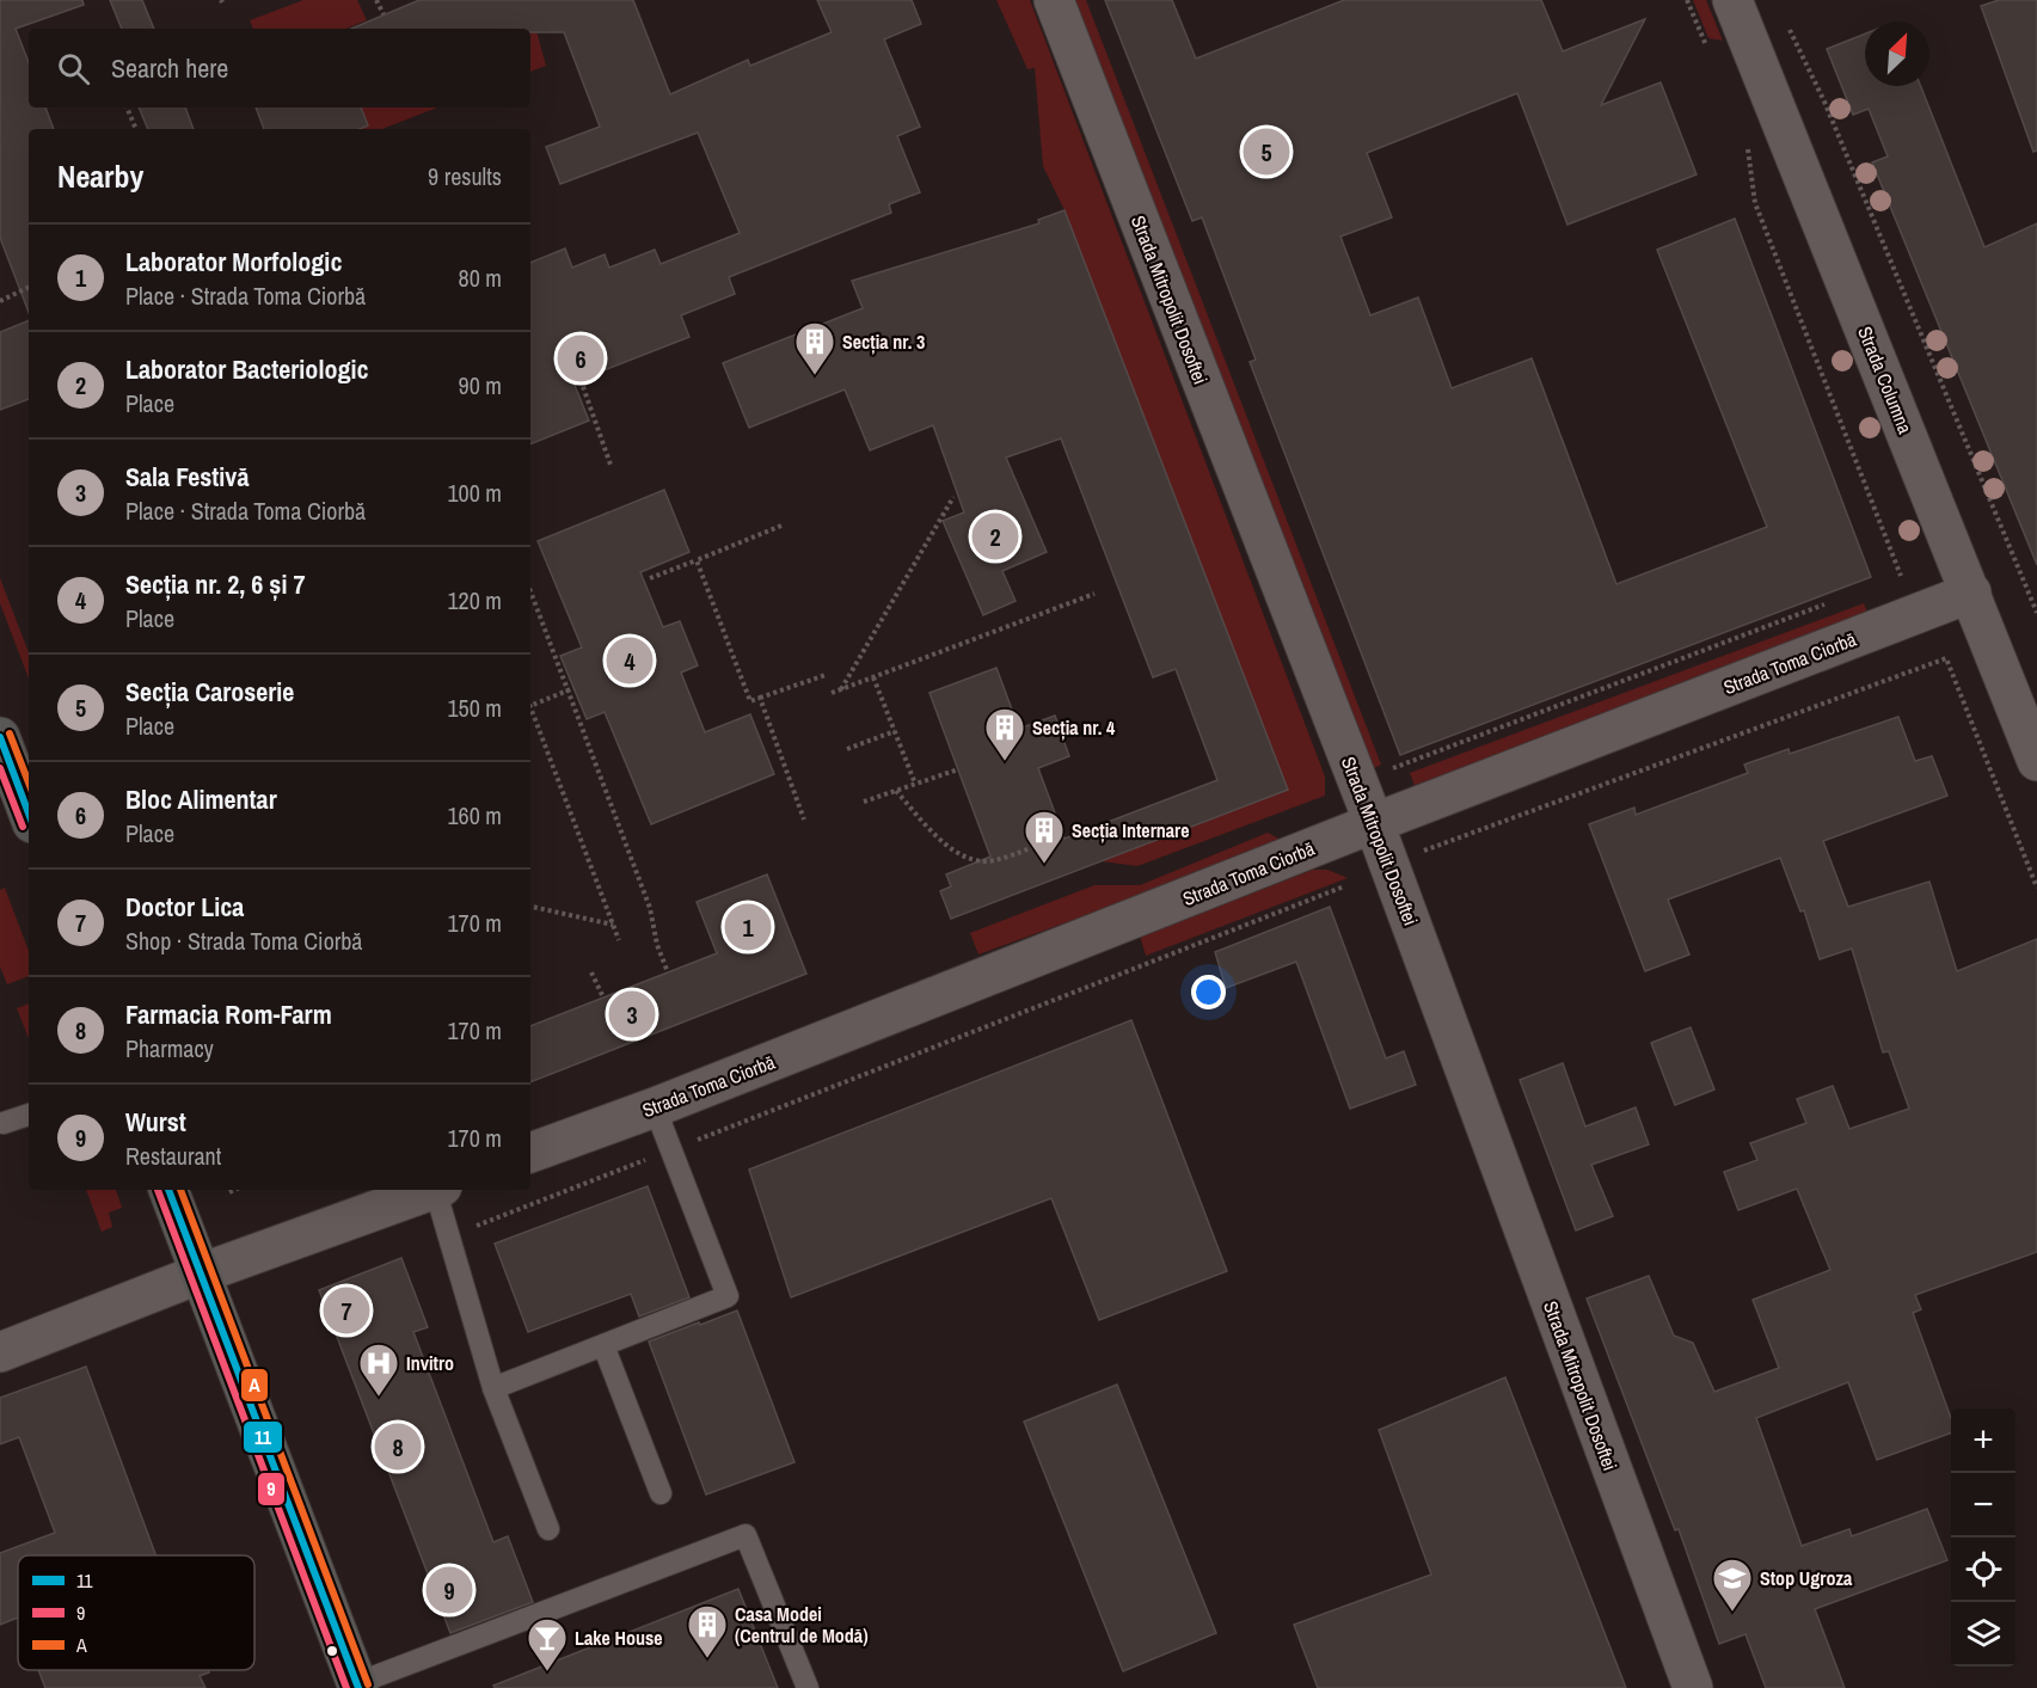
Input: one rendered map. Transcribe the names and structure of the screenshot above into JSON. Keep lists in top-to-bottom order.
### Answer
{
  "streets": {
    "street": ["Strada Mitropolit Dosoftei", "Strada Columna", "Strada Toma Ciorbă"]
  },
  "crossings": [
    ["Strada Mitropolit Dosoftei", "Strada Toma Ciorbă"],
    ["Strada Columna", "Strada Toma Ciorbă"]
  ],
  "places": {
    "building": [
      "Secția nr. 3",
      "Secția nr. 4",
      "Secția Internare",
      "Casa Modei (Centrul de Modă)"
    ],
    "hospital": ["Invitro"],
    "school or university": ["Stop Ugroza"],
    "bar": ["Lake House"]
  },
  "lines": ["transit line A", "transit line 11", "transit line 9"],
  "legend": ["11", "9", "A"],
  "north": "top right",
  "page": {
    "search": "Search here",
    "pins": [
      "5",
      "6",
      "2",
      "4",
      "1",
      "3",
      "7",
      "8",
      "9"
    ],
    "heading": ["Nearby", "9 results"],
    "list": [
      {
        "mark": "1",
        "name": "Laborator Morfologic",
        "note": "Place · Strada Toma Ciorbă",
        "value": "80 m"
      },
      {
        "mark": "2",
        "name": "Laborator Bacteriologic",
        "note": "Place",
        "value": "90 m"
      },
      {
        "mark": "3",
        "name": "Sala Festivă",
        "note": "Place · Strada Toma Ciorbă",
        "value": "100 m"
      },
      {
        "mark": "4",
        "name": "Secția nr. 2, 6 și 7",
        "note": "Place",
        "value": "120 m"
      },
      {
        "mark": "5",
        "name": "Secția Caroserie",
        "note": "Place",
        "value": "150 m"
      },
      {
        "mark": "6",
        "name": "Bloc Alimentar",
        "note": "Place",
        "value": "160 m"
      },
      {
        "mark": "7",
        "name": "Doctor Lica",
        "note": "Shop · Strada Toma Ciorbă",
        "value": "170 m"
      },
      {
        "mark": "8",
        "name": "Farmacia Rom-Farm",
        "note": "Pharmacy",
        "value": "170 m"
      },
      {
        "mark": "9",
        "name": "Wurst",
        "note": "Restaurant",
        "value": "170 m"
      }
    ],
    "map_buttons": ["+", "−"]
  }
}
